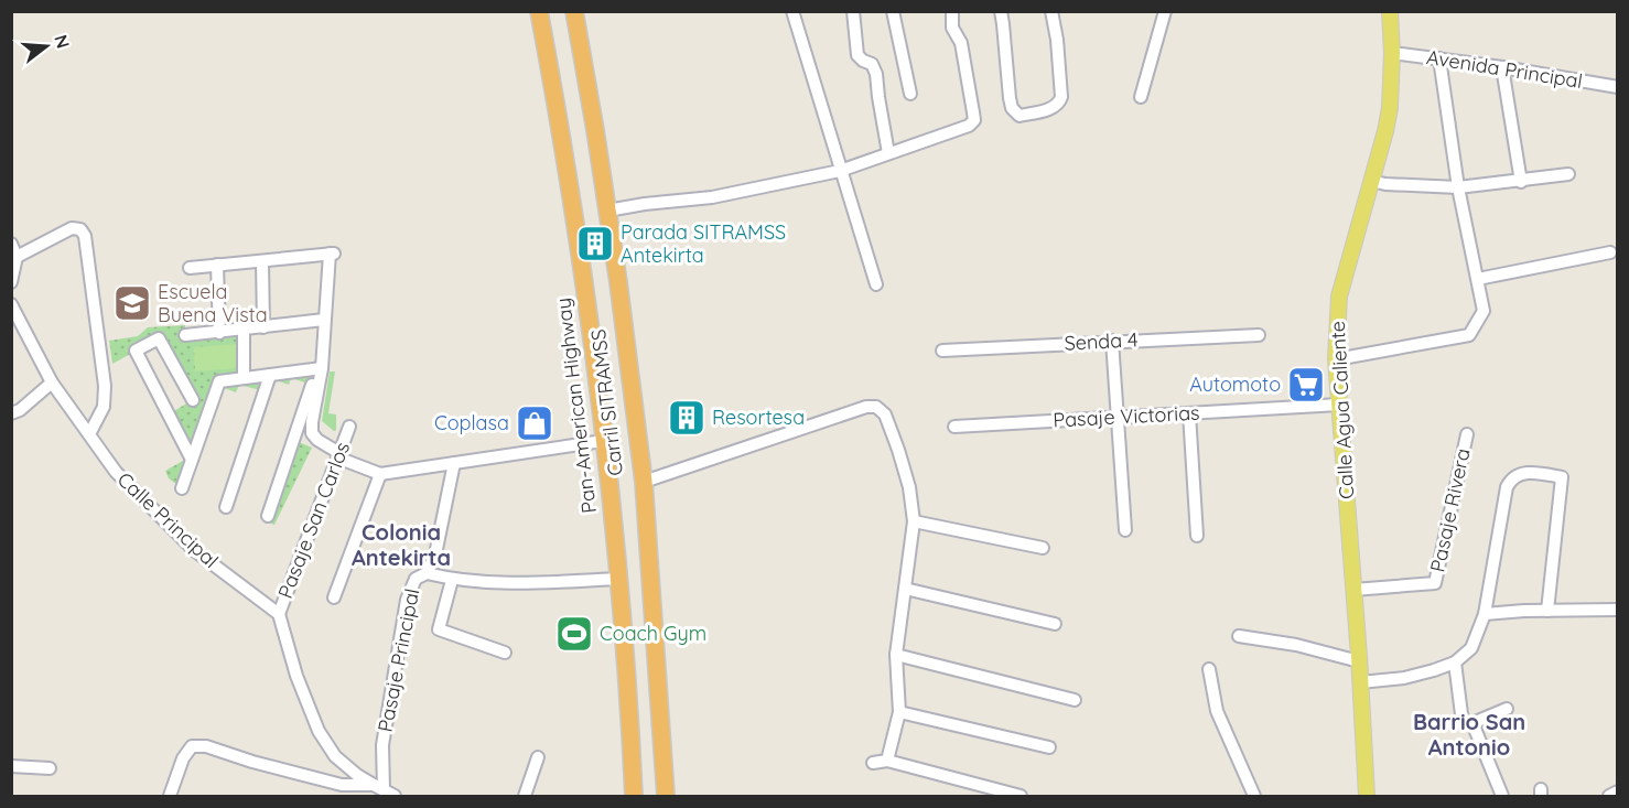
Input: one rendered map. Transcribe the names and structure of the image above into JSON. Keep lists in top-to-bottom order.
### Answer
{
  "streets": {
    "highway": ["Pan-American Highway"],
    "main road": ["Carril SITRAMSS", "Calle Agua Caliente"],
    "street": [
      "Avenida Principal",
      "Senda 4",
      "Pasaje Victorias",
      "Pasaje Rivera",
      "Calle Principal",
      "Pasaje San Carlos",
      "Pasaje Principal"
    ]
  },
  "crossings": [
    ["Avenida Principal", "Calle Agua Caliente"],
    ["Pan-American Highway", "Pasaje Principal"],
    ["Calle Agua Caliente", "Pasaje Victorias"],
    ["Calle Agua Caliente", "Pasaje Rivera"],
    ["Calle Principal", "Pasaje San Carlos"]
  ],
  "districts": ["Colonia Antekirta", "Barrio San Antonio"],
  "places": {
    "building": ["Parada SITRAMSS Antekirta", "Resortesa"],
    "school or university": ["Escuela Buena Vista"],
    "supermarket": ["Automoto"],
    "shop": ["Coplasa"],
    "sports": ["Coach Gym"]
  },
  "north": "right"
}
